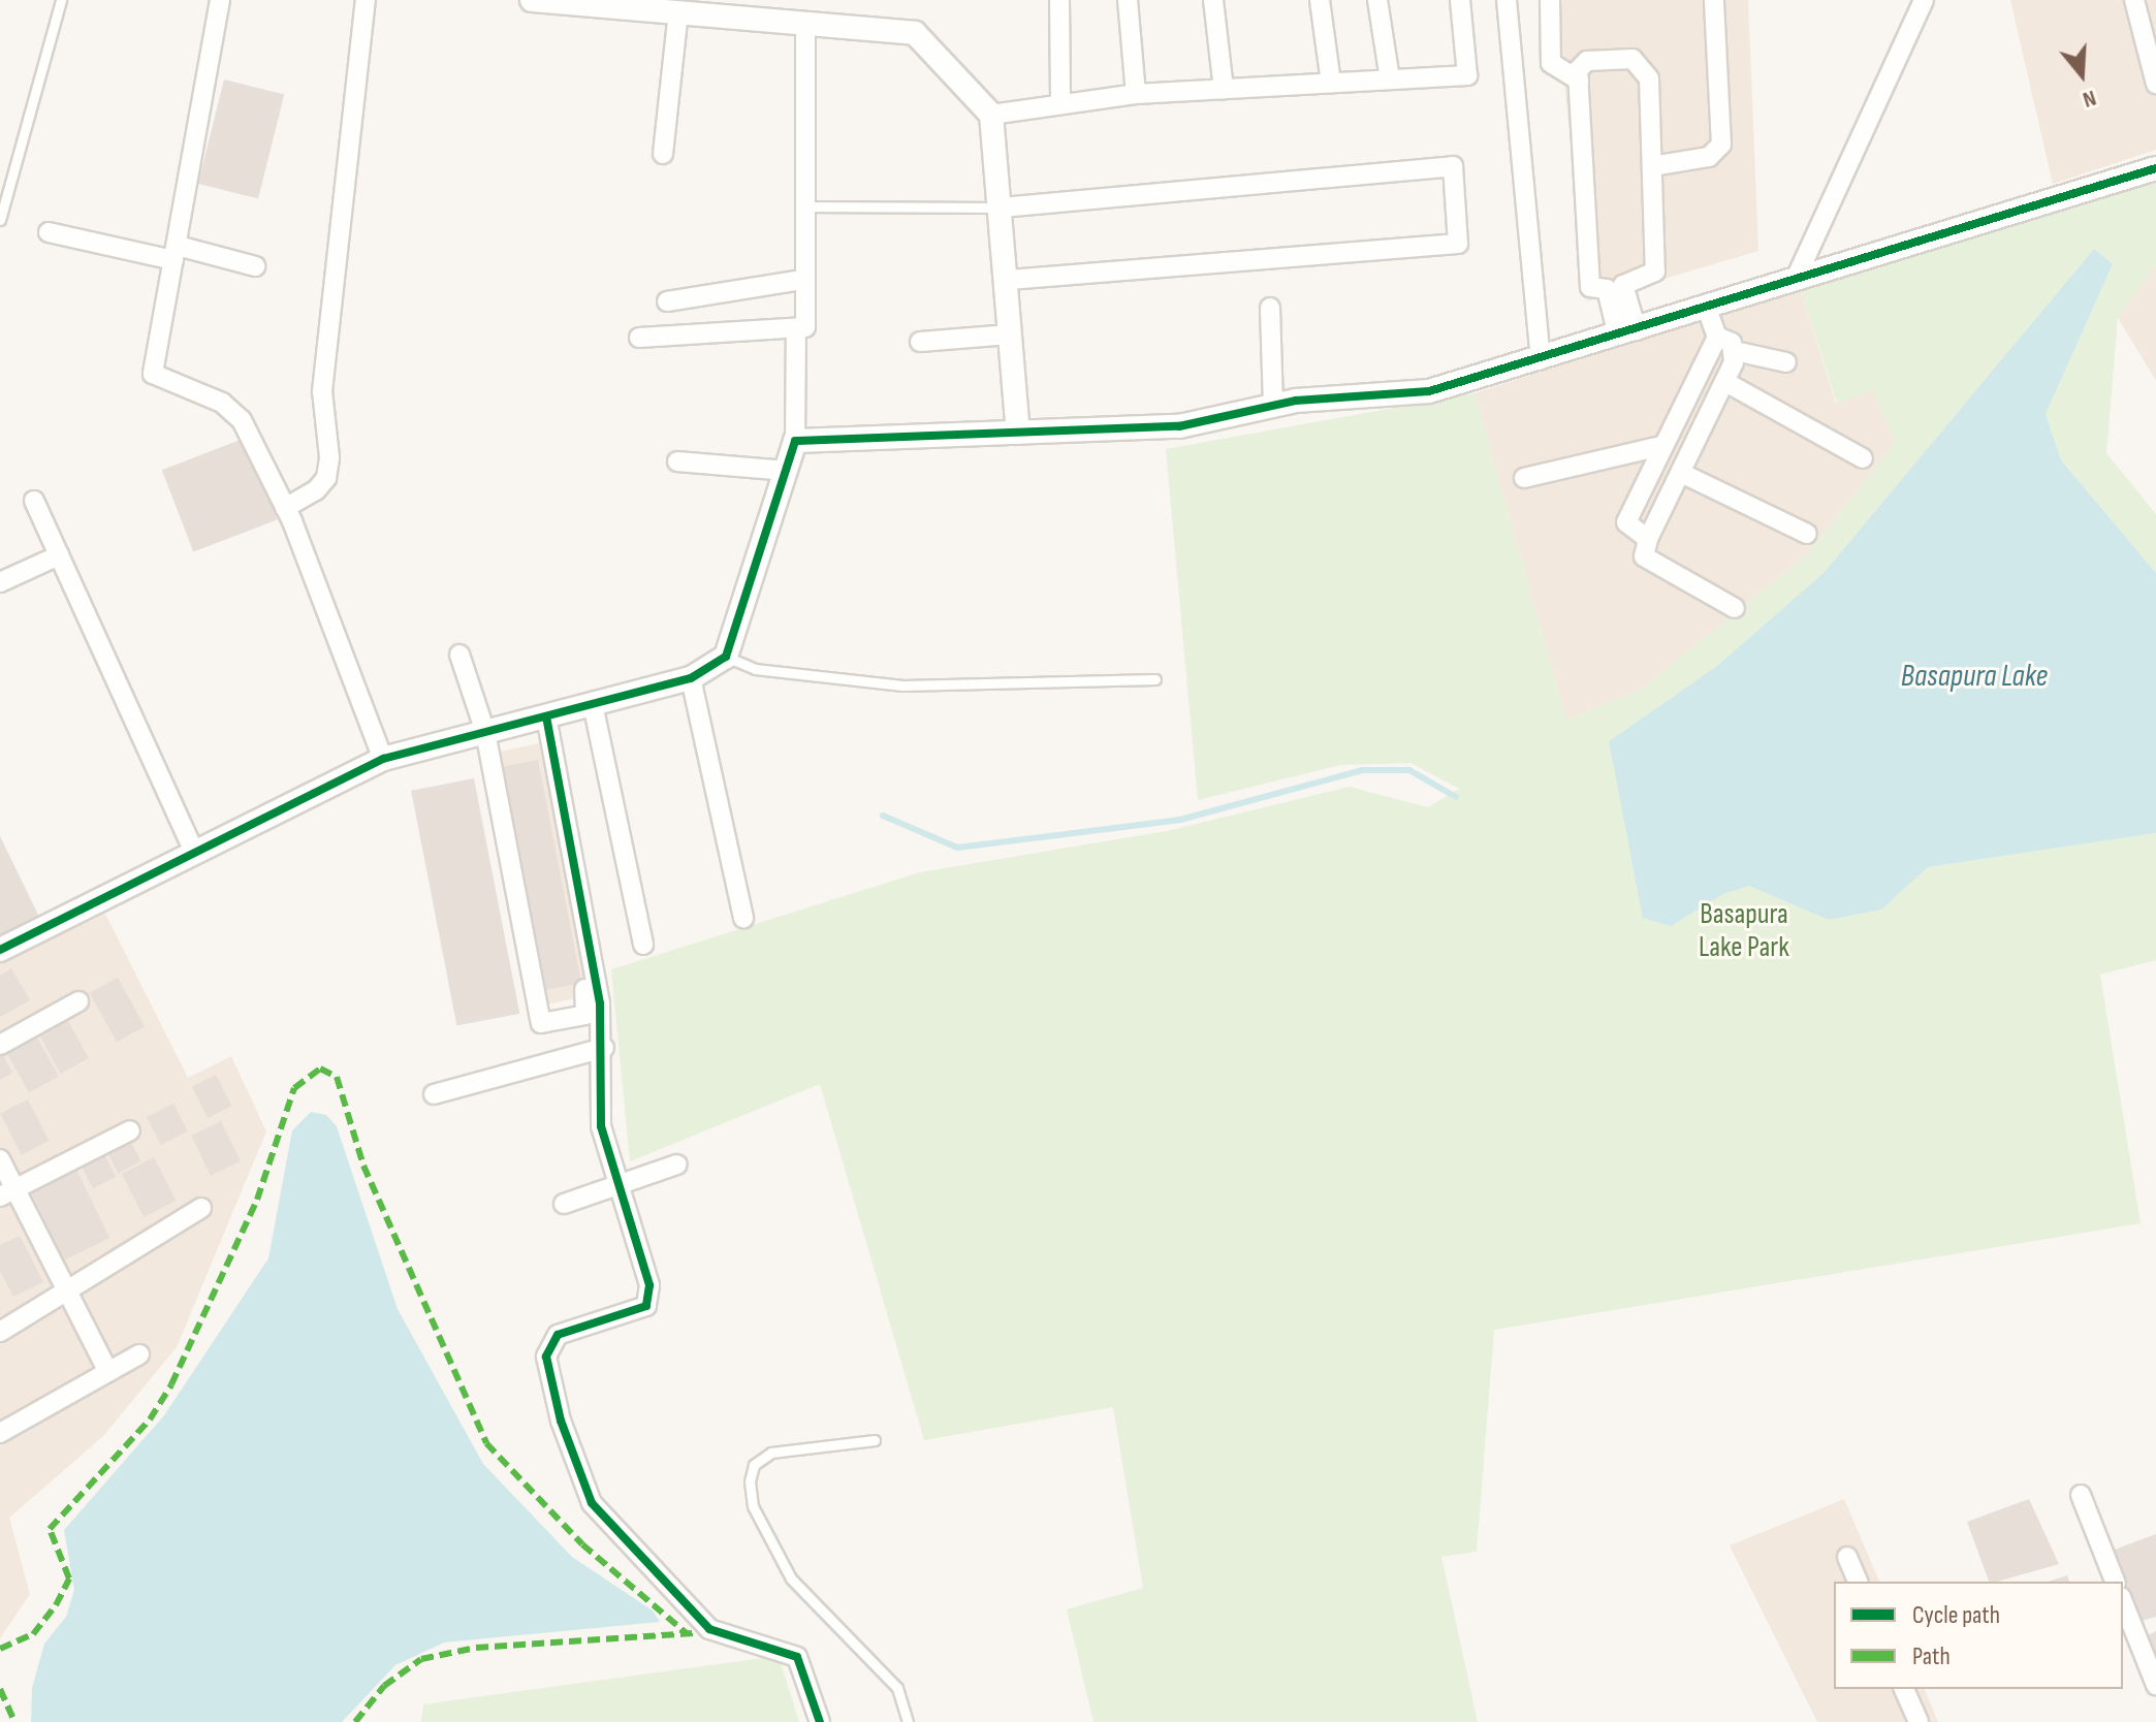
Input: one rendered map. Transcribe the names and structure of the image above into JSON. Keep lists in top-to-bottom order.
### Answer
{
  "water": ["Basapura Lake"],
  "parks": ["Basapura Lake Park"],
  "legend": ["Cycle path", "Path"],
  "north": "bottom"
}
